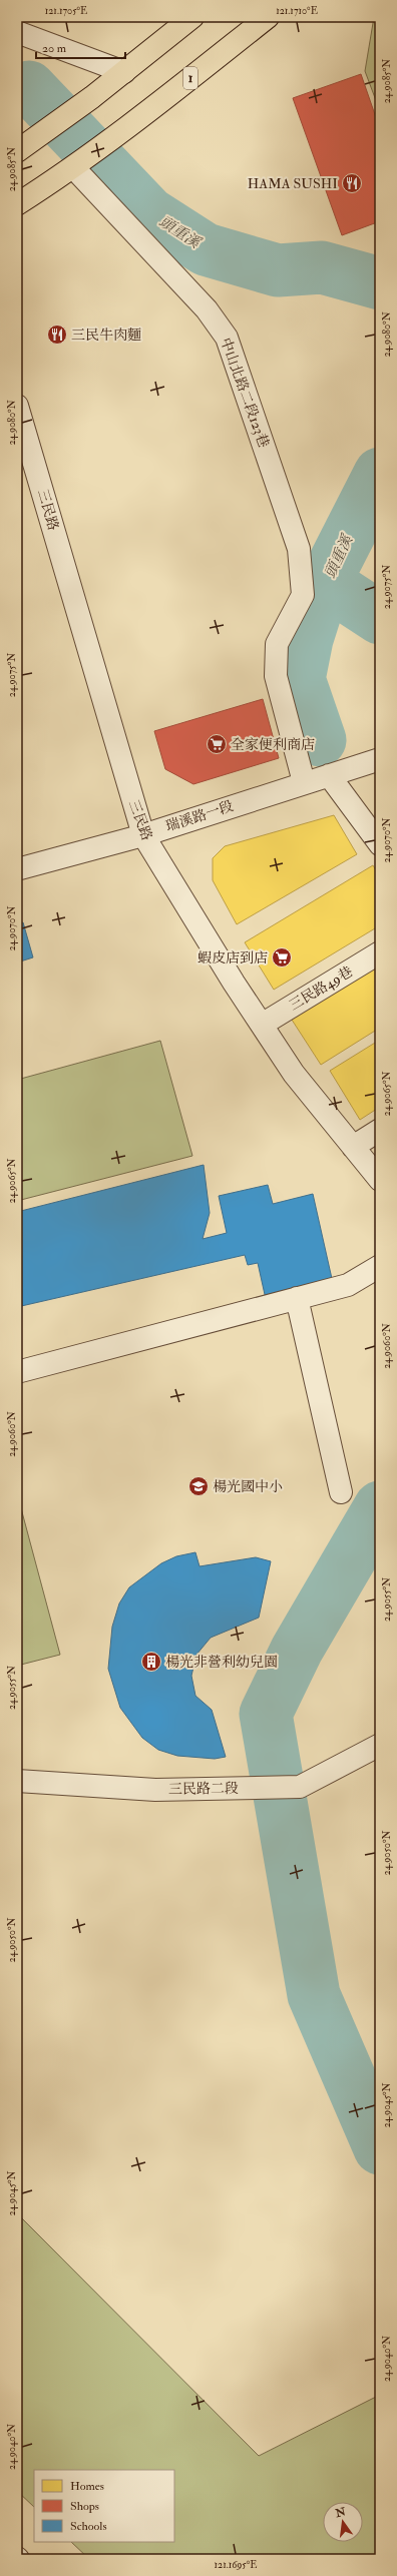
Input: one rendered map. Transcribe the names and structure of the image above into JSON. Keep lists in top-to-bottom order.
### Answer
{
  "streets": {
    "main road": ["1"],
    "street": [
      "中山北路二段123巷",
      "三民路",
      "瑞溪路一段",
      "三民路49巷",
      "三民路二段"
    ]
  },
  "crossings": [
    ["1", "中山北路二段123巷"],
    ["中山北路二段123巷", "瑞溪路一段"],
    ["三民路", "瑞溪路一段"],
    ["三民路", "三民路49巷"]
  ],
  "water": ["頭重溪"],
  "places": {
    "restaurant": ["HAMA SUSHI", "三民牛肉麵"],
    "supermarket": ["全家便利商店", "蝦皮店到店"],
    "school or university": ["楊光國中小"],
    "building": ["楊光非營利幼兒園"]
  },
  "legend": ["Homes", "Shops", "Schools"],
  "scale_bar": "20 m",
  "north": "top",
  "coordinates": [
    "121.1705°E",
    "121.1710°E",
    "24.9085°N",
    "24.9080°N",
    "24.9075°N",
    "24.9070°N",
    "24.9065°N",
    "24.9060°N",
    "24.9055°N",
    "24.9050°N",
    "24.9045°N",
    "24.9040°N",
    "121.1695°E"
  ]
}
